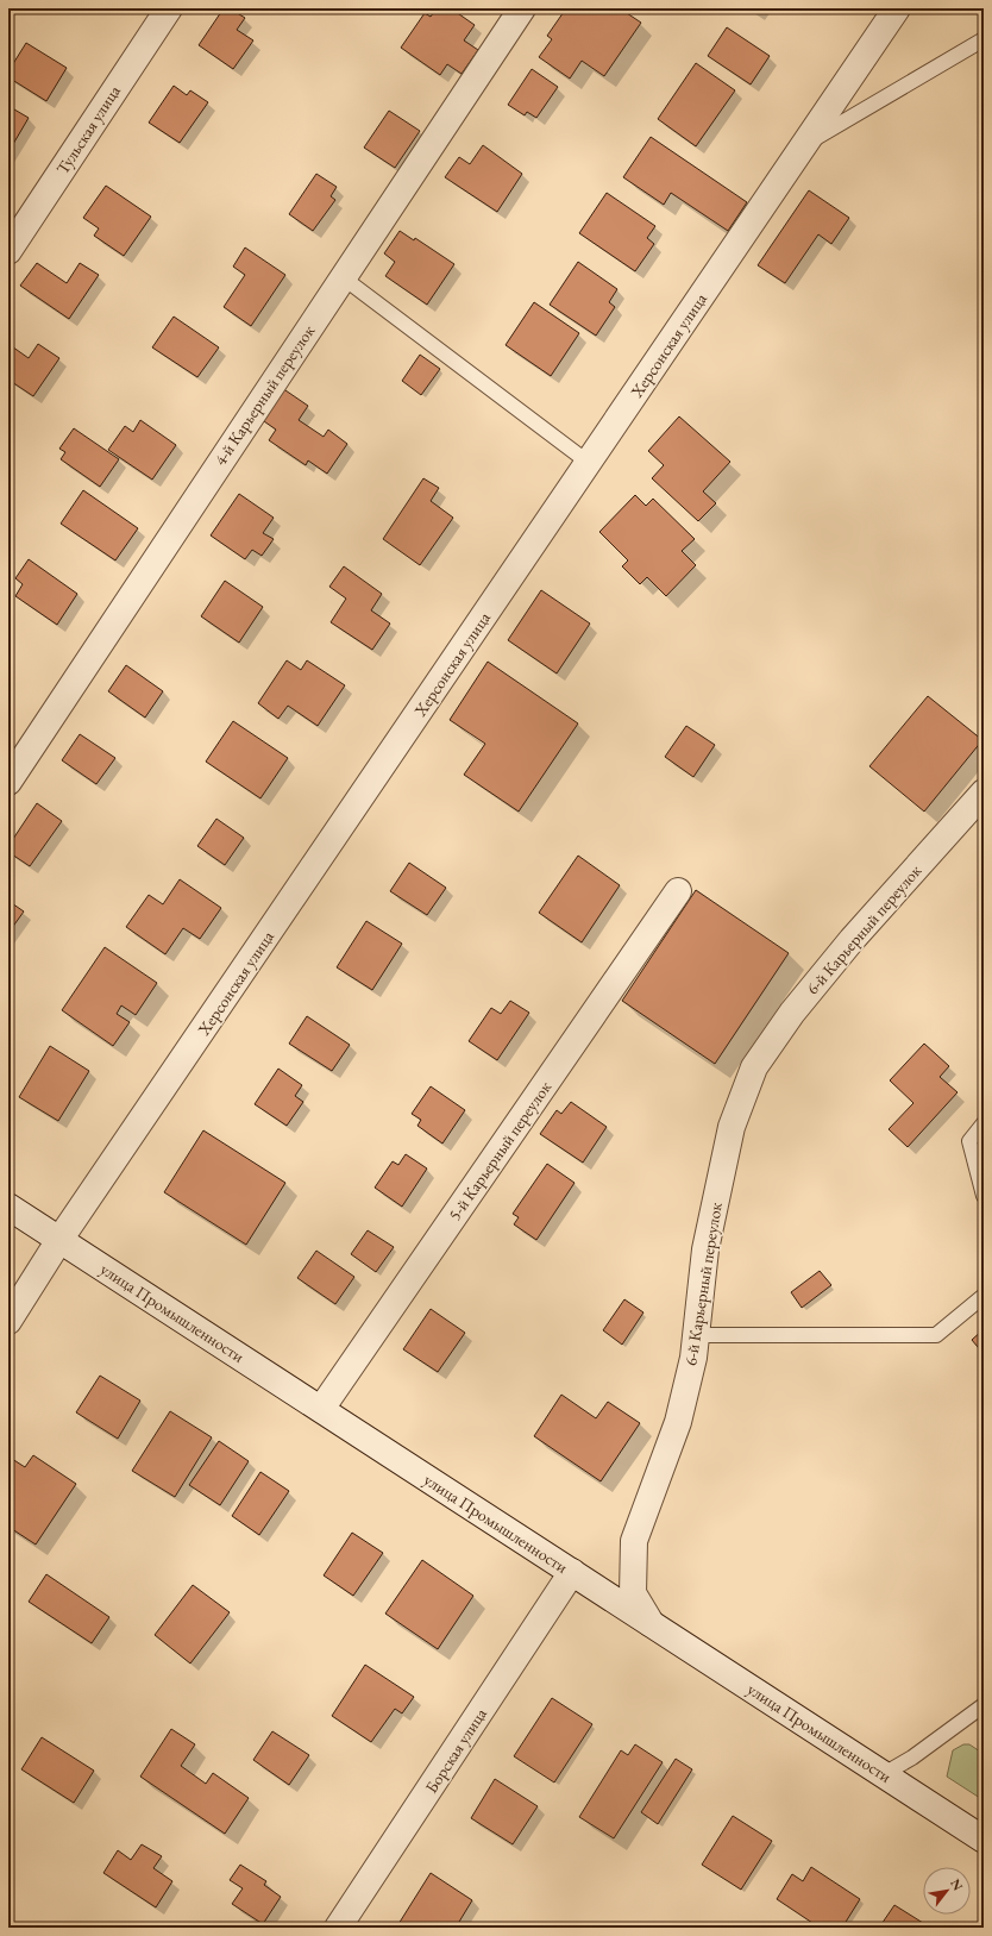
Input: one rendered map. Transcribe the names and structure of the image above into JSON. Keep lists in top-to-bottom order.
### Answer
{
  "streets": {
    "street": [
      "Тульская улица",
      "Херсонская улица",
      "4-й Карьерный переулок",
      "6-й Карьерный переулок",
      "5-й Карьерный переулок",
      "улица Промышленности",
      "Борская улица"
    ]
  },
  "crossings": [
    ["Херсонская улица", "улица Промышленности"],
    ["6-й Карьерный переулок", "улица Промышленности"],
    ["5-й Карьерный переулок", "улица Промышленности"],
    ["улица Промышленности", "Борская улица"]
  ],
  "north": "top right"
}
